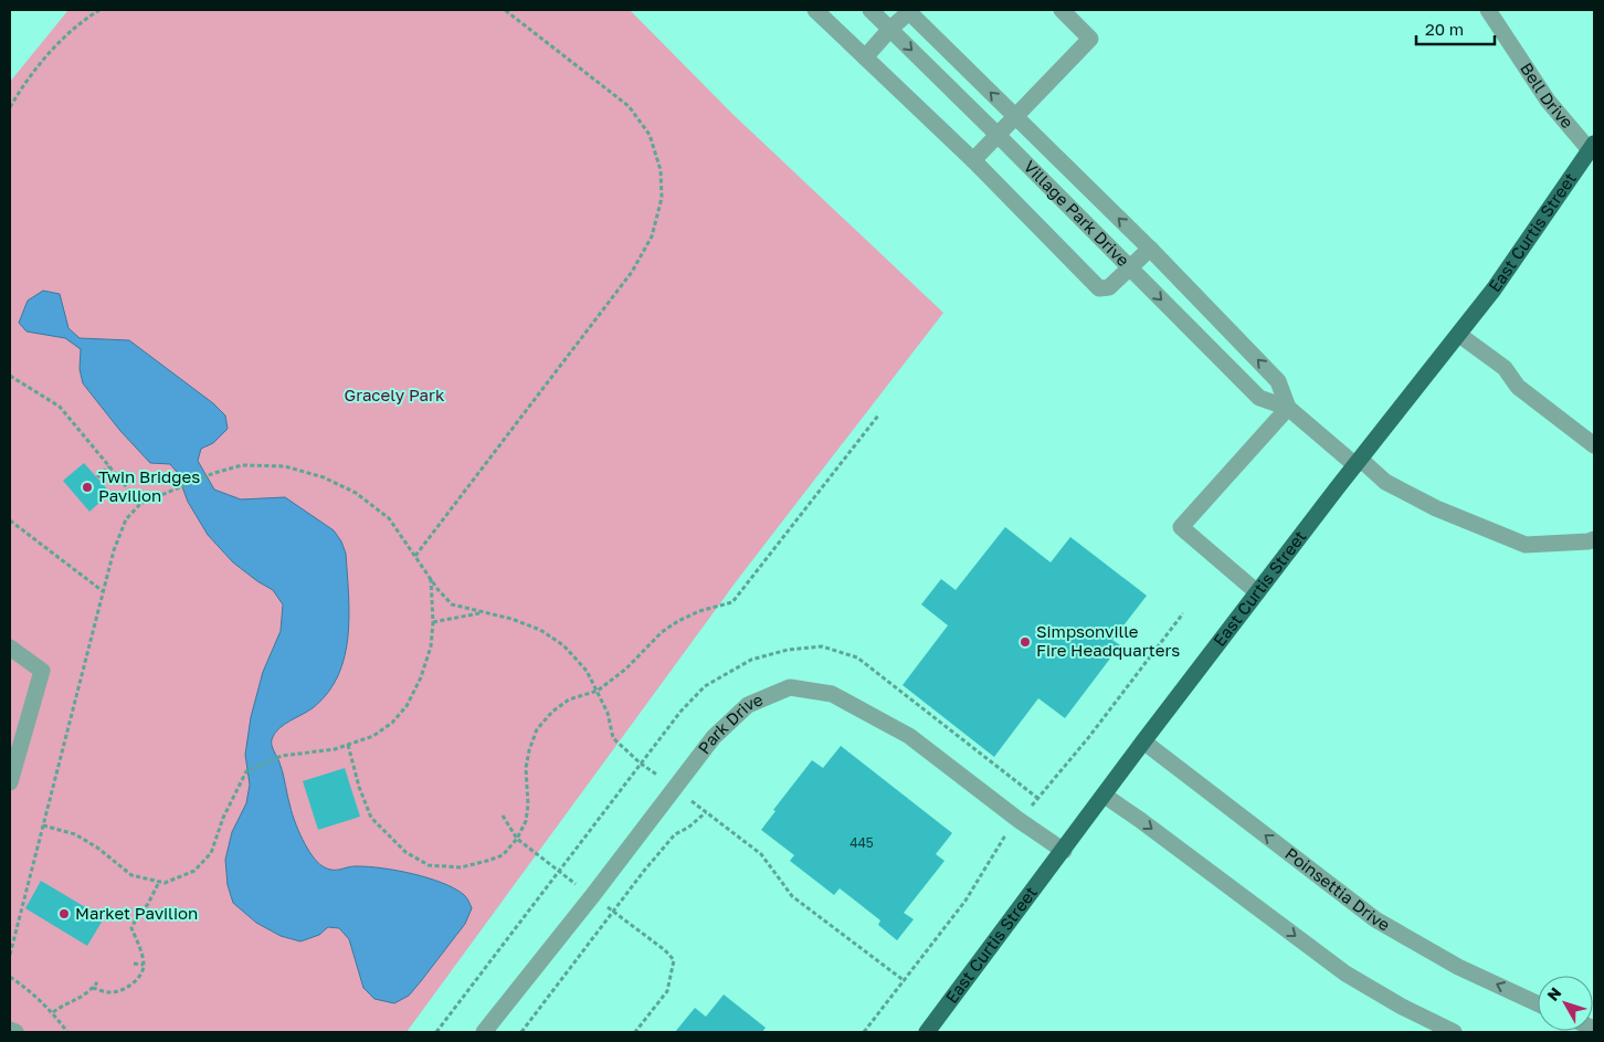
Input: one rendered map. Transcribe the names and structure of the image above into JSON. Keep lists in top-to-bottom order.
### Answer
{
  "streets": {
    "main road": ["East Curtis Street"],
    "street": [
      "Bell Drive",
      "Village Park Drive",
      "Park Drive",
      "Poinsettia Drive"
    ]
  },
  "crossings": [
    ["Bell Drive", "East Curtis Street"],
    ["Village Park Drive", "East Curtis Street"],
    ["East Curtis Street", "Park Drive"],
    ["East Curtis Street", "Poinsettia Drive"]
  ],
  "parks": ["Gracely Park"],
  "places": ["Twin Bridges Pavilion", "Simpsonville Fire Headquarters", "Market Pavilion"],
  "house_numbers": ["445"],
  "scale_bar": "20 m",
  "north": "top left"
}
